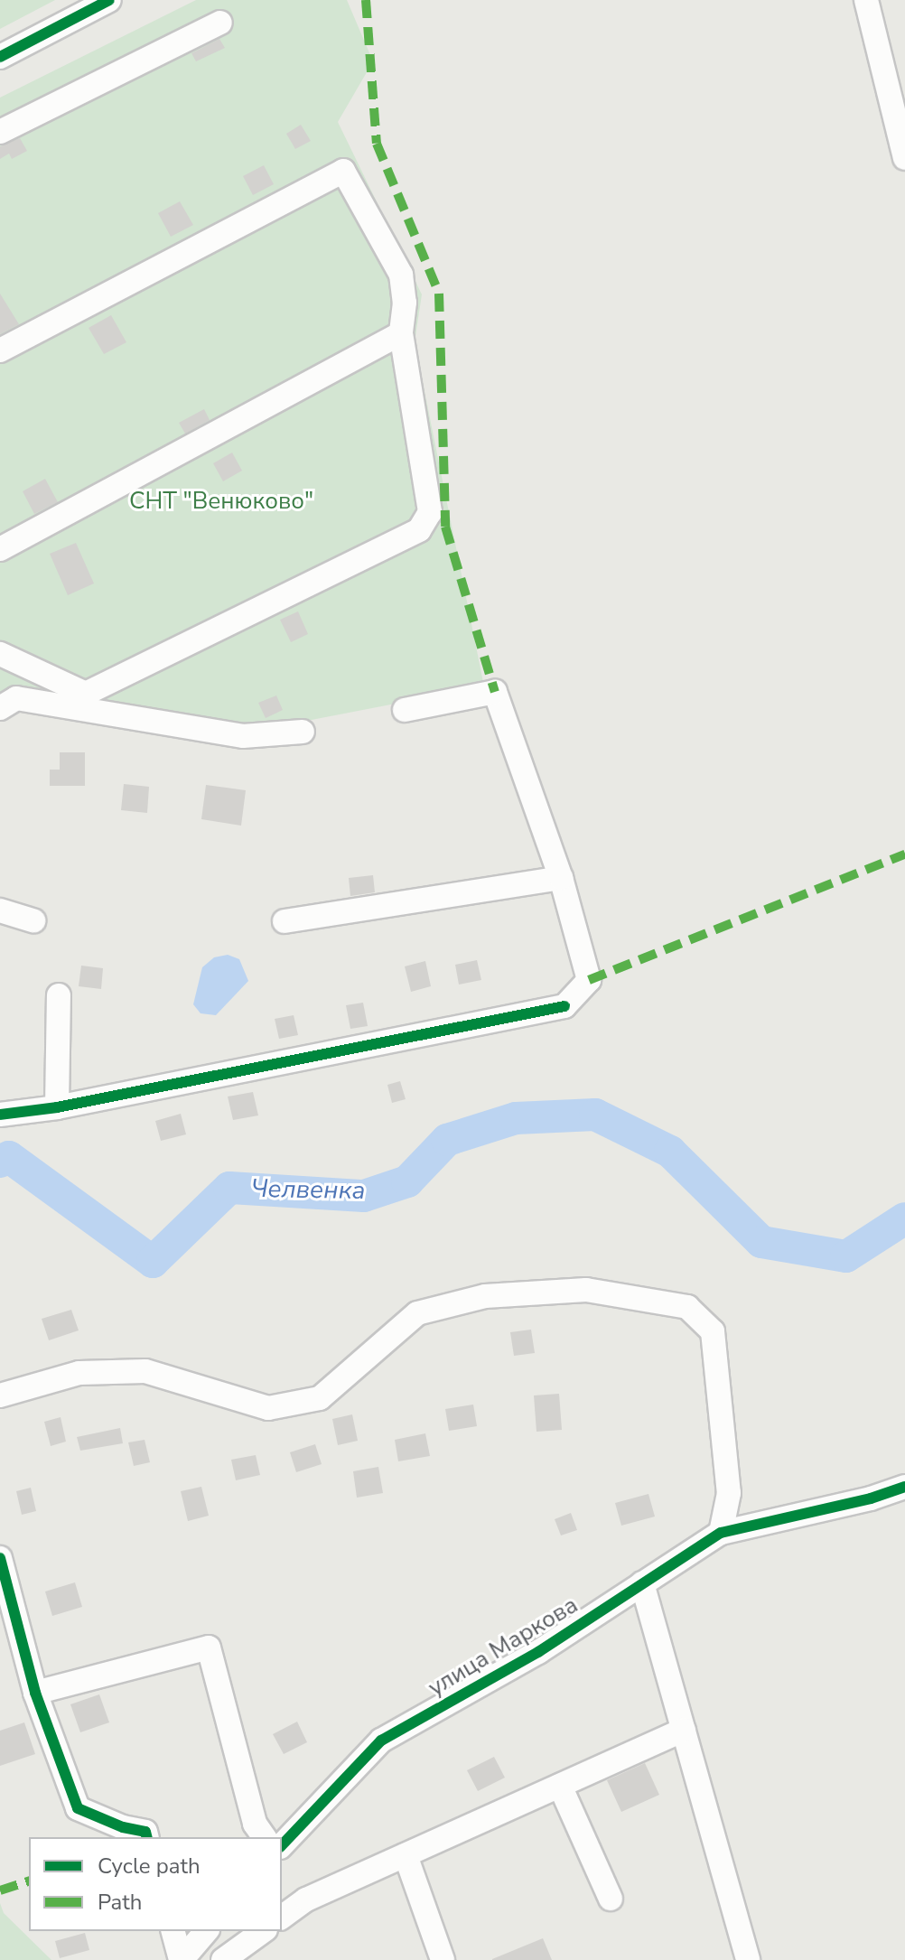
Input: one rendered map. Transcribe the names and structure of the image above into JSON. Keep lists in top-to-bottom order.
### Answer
{
  "streets": {
    "street": ["улица Маркова"]
  },
  "water": ["Челвенка"],
  "parks": ["СНТ \"Венюково\""],
  "legend": ["Cycle path", "Path"]
}
